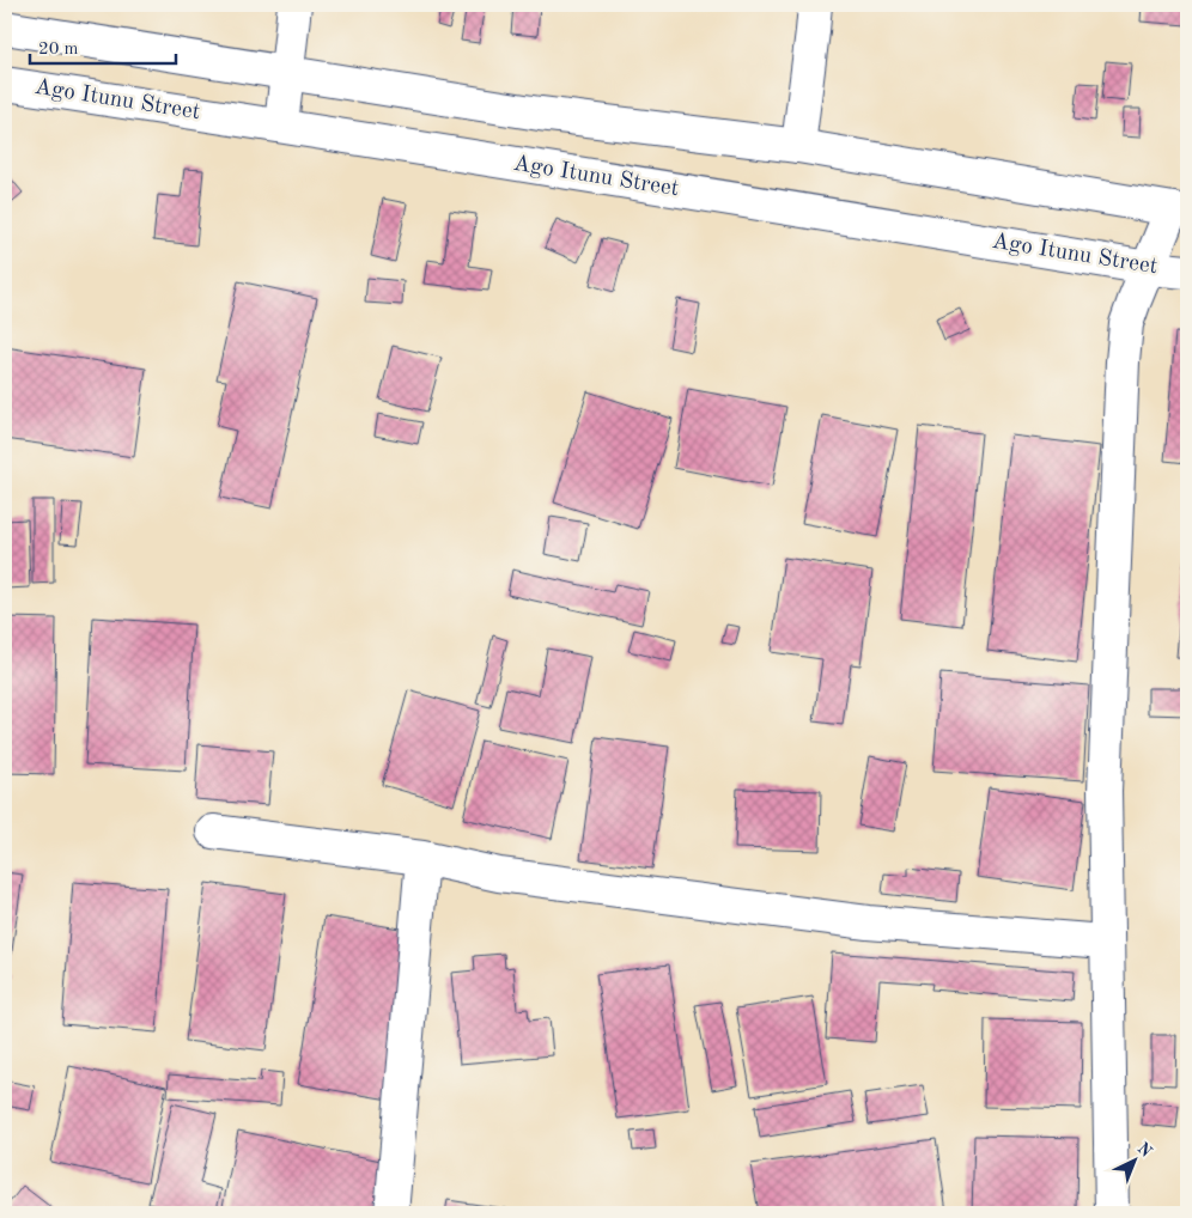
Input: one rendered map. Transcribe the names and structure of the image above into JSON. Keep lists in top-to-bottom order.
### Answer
{
  "streets": {
    "street": ["Ago Itunu Street"]
  },
  "scale_bar": "20 m",
  "north": "top right"
}
